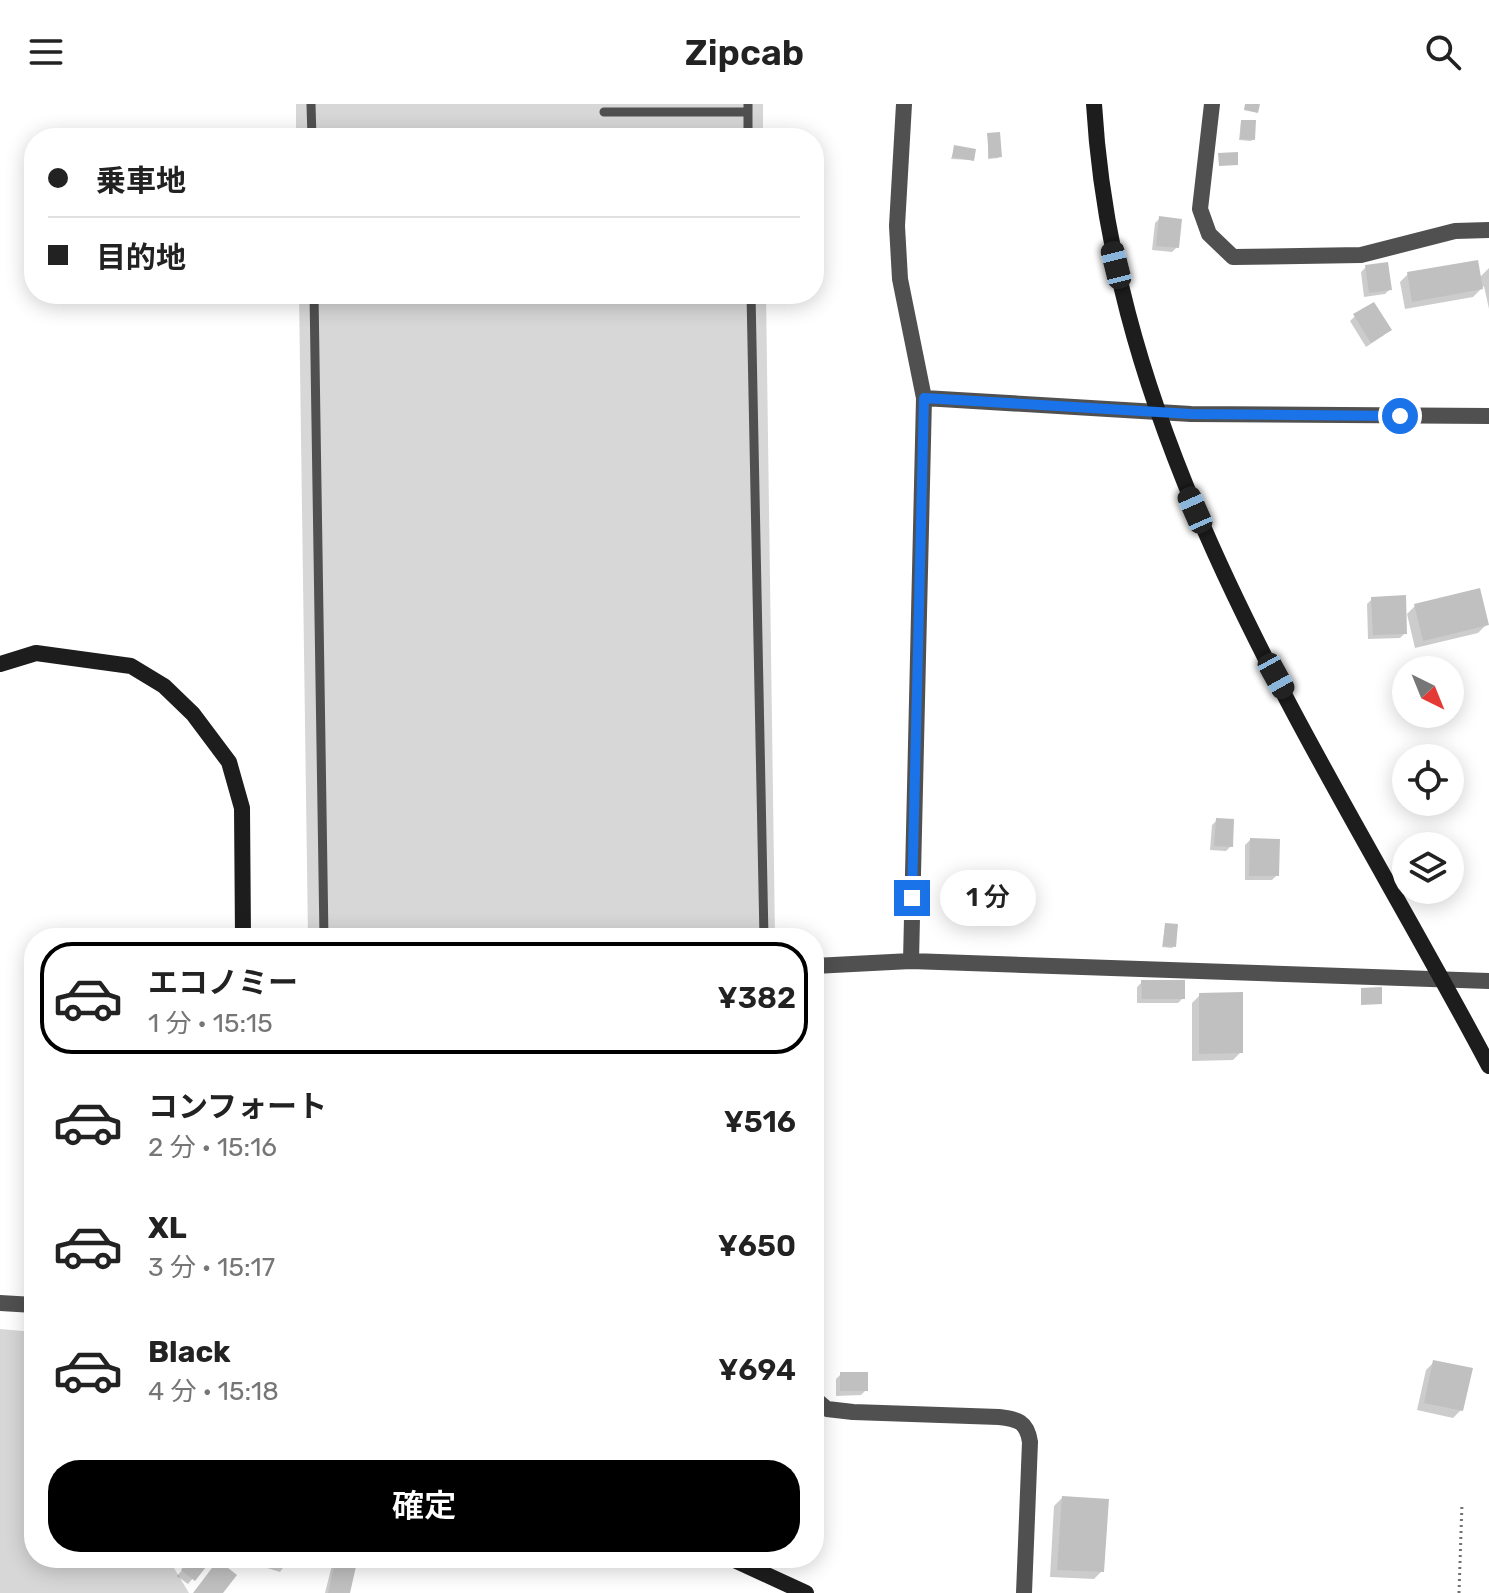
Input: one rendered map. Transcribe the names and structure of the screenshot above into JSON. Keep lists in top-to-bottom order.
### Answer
{
  "north": "bottom right",
  "page": {
    "header": "Zipcab",
    "banner": ["乗車地", "目的地"],
    "bubble": "1 分",
    "list": [
      {
        "name": "エコノミー",
        "note": "1 分 · 15:15",
        "value": "¥382"
      },
      {
        "name": "コンフォート",
        "note": "2 分 · 15:16",
        "value": "¥516"
      },
      {
        "name": "XL",
        "note": "3 分 · 15:17",
        "value": "¥650"
      },
      {
        "name": "Black",
        "note": "4 分 · 15:18",
        "value": "¥694"
      }
    ],
    "buttons": "確定"
  }
}
